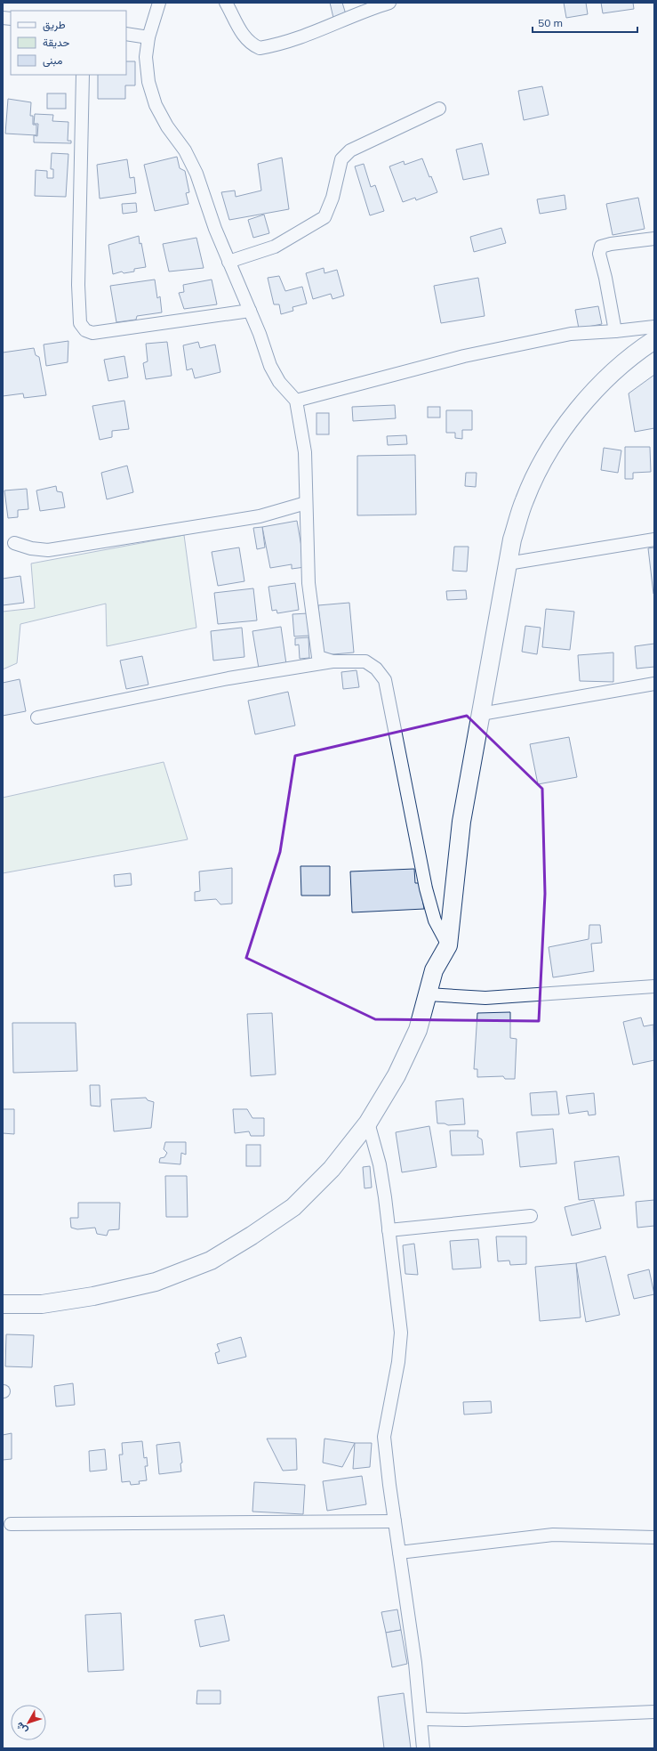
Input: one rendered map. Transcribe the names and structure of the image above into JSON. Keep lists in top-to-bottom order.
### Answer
{
  "legend": ["طريق", "حديقة", "مبنى"],
  "scale_bar": "50 m",
  "north": "bottom left"
}
